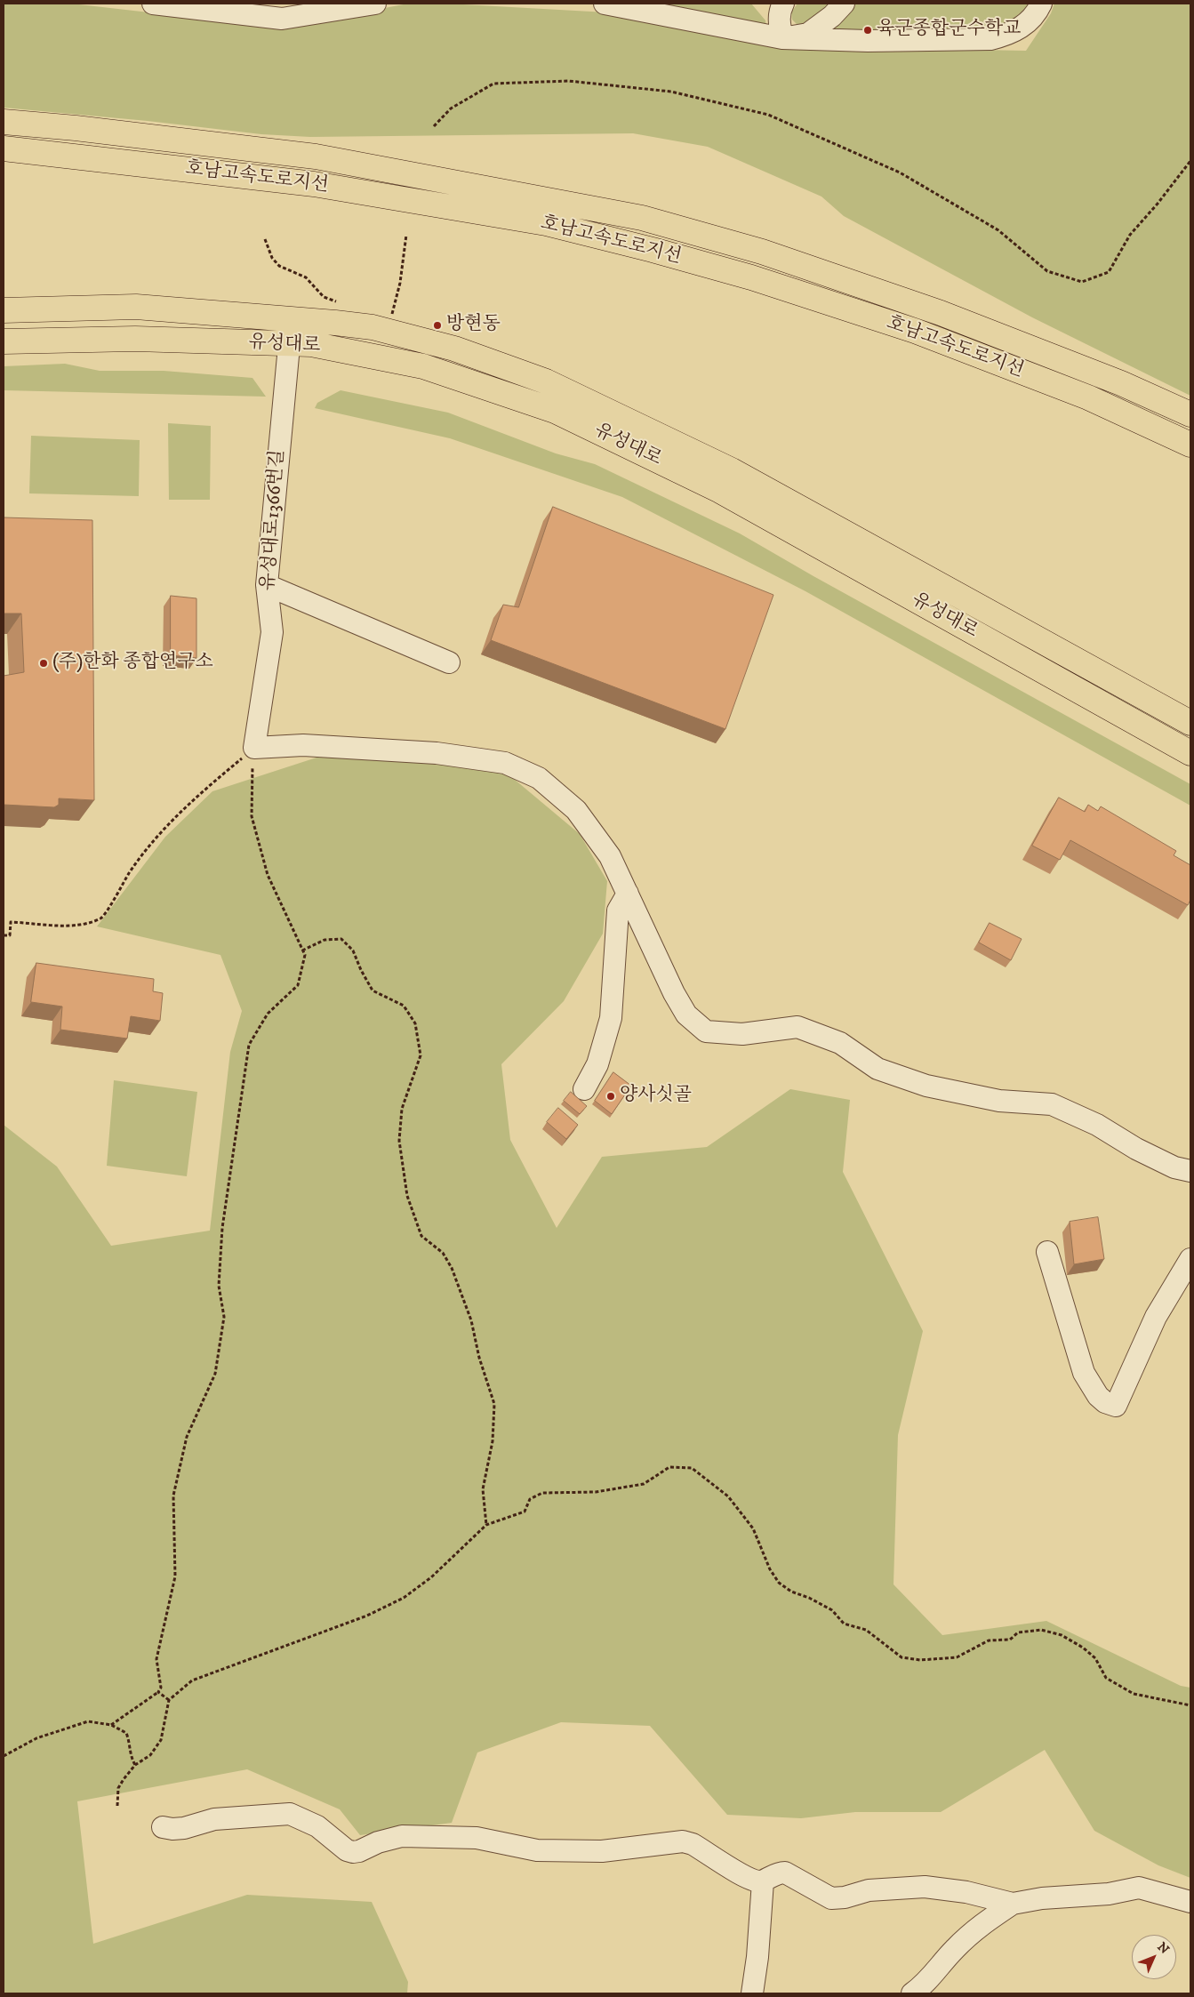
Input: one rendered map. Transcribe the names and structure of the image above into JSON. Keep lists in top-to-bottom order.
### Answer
{
  "streets": {
    "main road": ["호남고속도로지선", "유성대로"],
    "street": ["유성대로1366번길"]
  },
  "crossings": [
    ["유성대로", "유성대로1366번길"]
  ],
  "places": [
    "육군종합군수학교",
    "방현동",
    "(주)한화 종합연구소",
    "양사싯골"
  ],
  "north": "top right"
}
